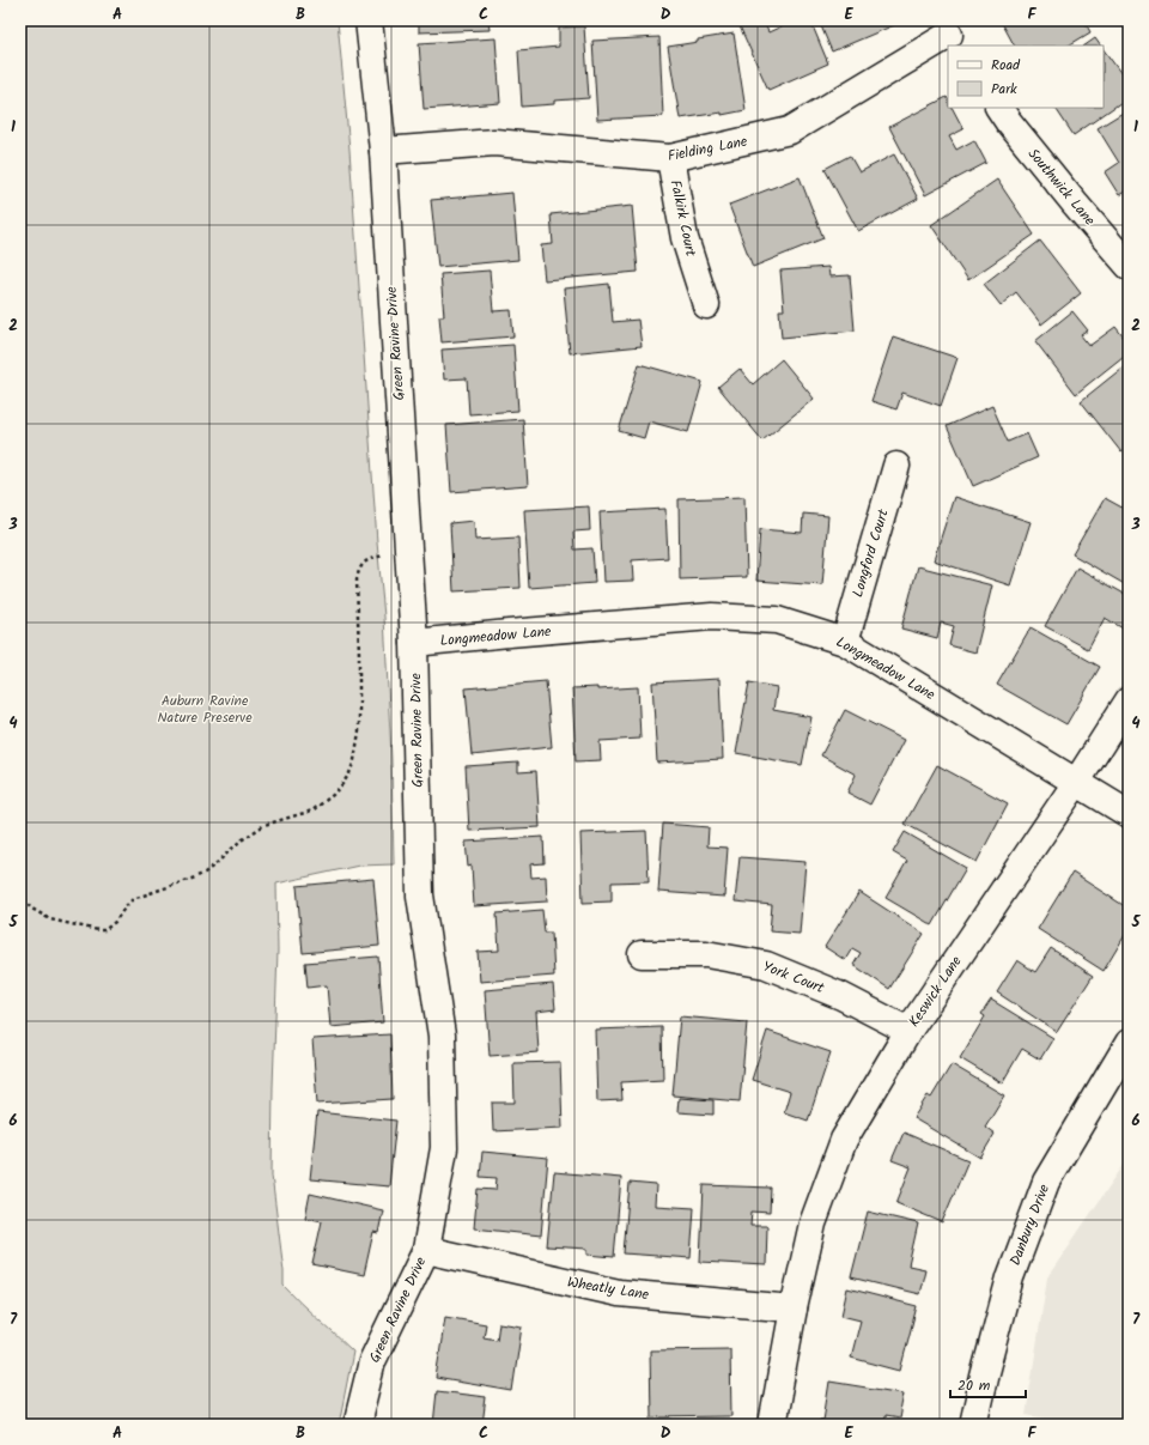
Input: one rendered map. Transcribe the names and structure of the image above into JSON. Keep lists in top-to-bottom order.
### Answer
{
  "streets": {
    "street": [
      "Fielding Lane",
      "Southwick Lane",
      "Falkirk Court",
      "Green Ravine Drive",
      "Longford Court",
      "Longmeadow Lane",
      "York Court",
      "Keswick Lane",
      "Danbury Drive",
      "Wheatly Lane"
    ]
  },
  "crossings": [
    ["Fielding Lane", "Falkirk Court"],
    ["Fielding Lane", "Green Ravine Drive"],
    ["Green Ravine Drive", "Longmeadow Lane"],
    ["Green Ravine Drive", "Wheatly Lane"],
    ["Longford Court", "Longmeadow Lane"],
    ["Longmeadow Lane", "Keswick Lane"],
    ["York Court", "Keswick Lane"],
    ["Keswick Lane", "Wheatly Lane"]
  ],
  "parks": ["Auburn Ravine Nature Preserve"],
  "legend": ["Road", "Park"],
  "scale_bar": "20 m",
  "grid": {
    "columns": [
      "A",
      "B",
      "C",
      "D",
      "E",
      "F"
    ],
    "rows": [
      "1",
      "2",
      "3",
      "4",
      "5",
      "6",
      "7"
    ]
  }
}
